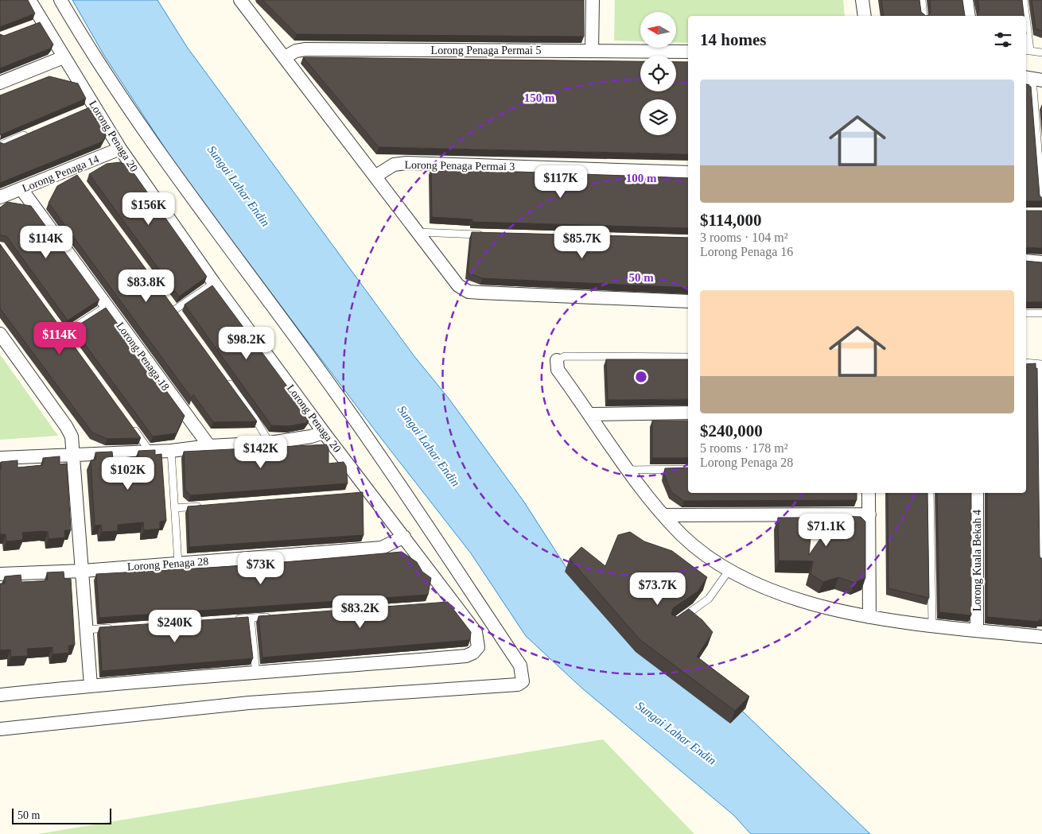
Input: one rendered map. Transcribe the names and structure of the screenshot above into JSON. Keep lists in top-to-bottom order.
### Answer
{
  "streets": {
    "street": [
      "Lorong Penaga Permai 5",
      "Lorong Penaga 20",
      "Lorong Penaga Permai 3",
      "Lorong Penaga 14",
      "Lorong Penaga 18",
      "Lorong Kuala Bekah 4",
      "Lorong Penaga 28"
    ]
  },
  "crossings": [
    ["Lorong Penaga 20", "Lorong Penaga 14"],
    ["Lorong Penaga 20", "Lorong Penaga 28"],
    ["Lorong Penaga 14", "Lorong Penaga 18"]
  ],
  "water": ["Sungai Lahar Endin"],
  "scale_bar": "50 m",
  "north": "left",
  "page": {
    "heading": "14 homes",
    "list": [
      {
        "name": "$114,000",
        "note": "3 rooms · 104 m² · Lorong Penaga 16"
      },
      {
        "name": "$240,000",
        "note": "5 rooms · 178 m² · Lorong Penaga 28"
      }
    ],
    "price": [
      "$117K",
      "$156K",
      "$114K",
      "$85.7K",
      "$83.8K",
      "$114K",
      "$98.2K",
      "$142K",
      "$102K",
      "$71.1K",
      "$73K",
      "$73.7K",
      "$83.2K",
      "$240K"
    ],
    "scale": "50 m"
  },
  "rings": ["150 m", "100 m", "50 m"]
}
